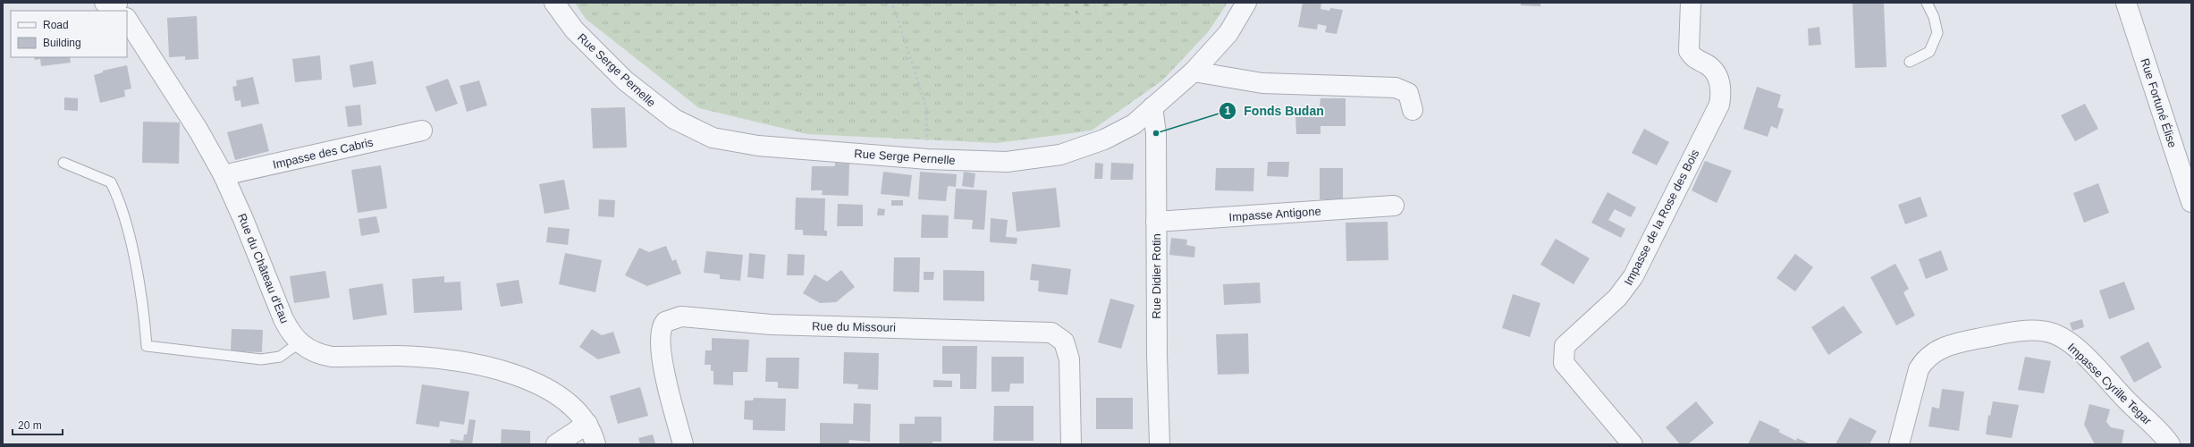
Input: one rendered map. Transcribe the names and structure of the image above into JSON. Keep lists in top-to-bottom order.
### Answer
{
  "streets": {
    "street": [
      "Rue Serge Pernelle",
      "Rue Fortuné Élise",
      "Impasse des Cabris",
      "Impasse Antigone",
      "Impasse de la Rose des Bois",
      "Rue du Château d'Eau",
      "Rue Didier Rotin",
      "Rue du Missouri",
      "Impasse Cyrille Tegar"
    ]
  },
  "crossings": [
    ["Rue Serge Pernelle", "Rue Didier Rotin"],
    ["Impasse des Cabris", "Rue du Château d'Eau"],
    ["Impasse Antigone", "Rue Didier Rotin"]
  ],
  "places": ["Fonds Budan"],
  "legend": ["Road", "Building"],
  "scale_bar": "20 m"
}
